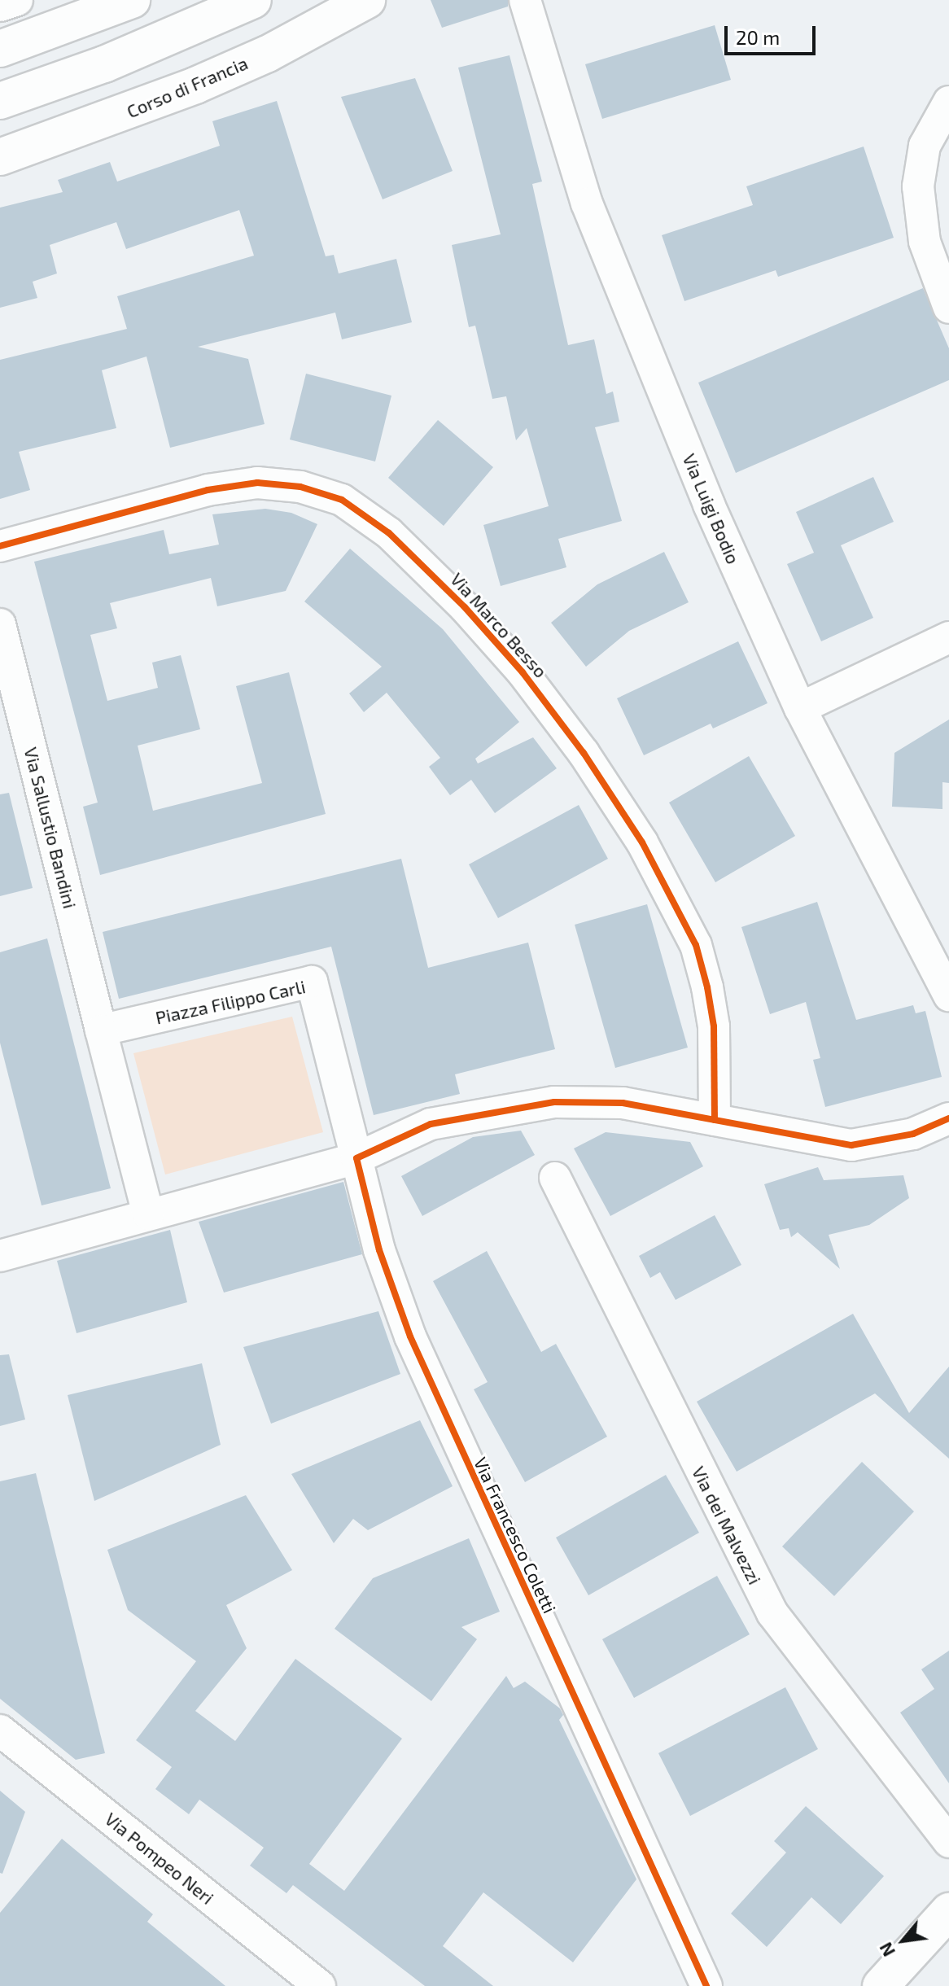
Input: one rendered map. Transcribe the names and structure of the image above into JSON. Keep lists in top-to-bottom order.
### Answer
{
  "streets": {
    "main road": ["Corso di Francia"],
    "street": [
      "Via Luigi Bodio",
      "Via Marco Besso",
      "Via Sallustio Bandini",
      "Piazza Filippo Carli",
      "Via dei Malvezzi",
      "Via Francesco Coletti",
      "Via Pompeo Neri"
    ]
  },
  "crossings": [
    ["Via Sallustio Bandini", "Piazza Filippo Carli"],
    ["Piazza Filippo Carli", "Via Francesco Coletti"]
  ],
  "scale_bar": "20 m",
  "north": "bottom left"
}
